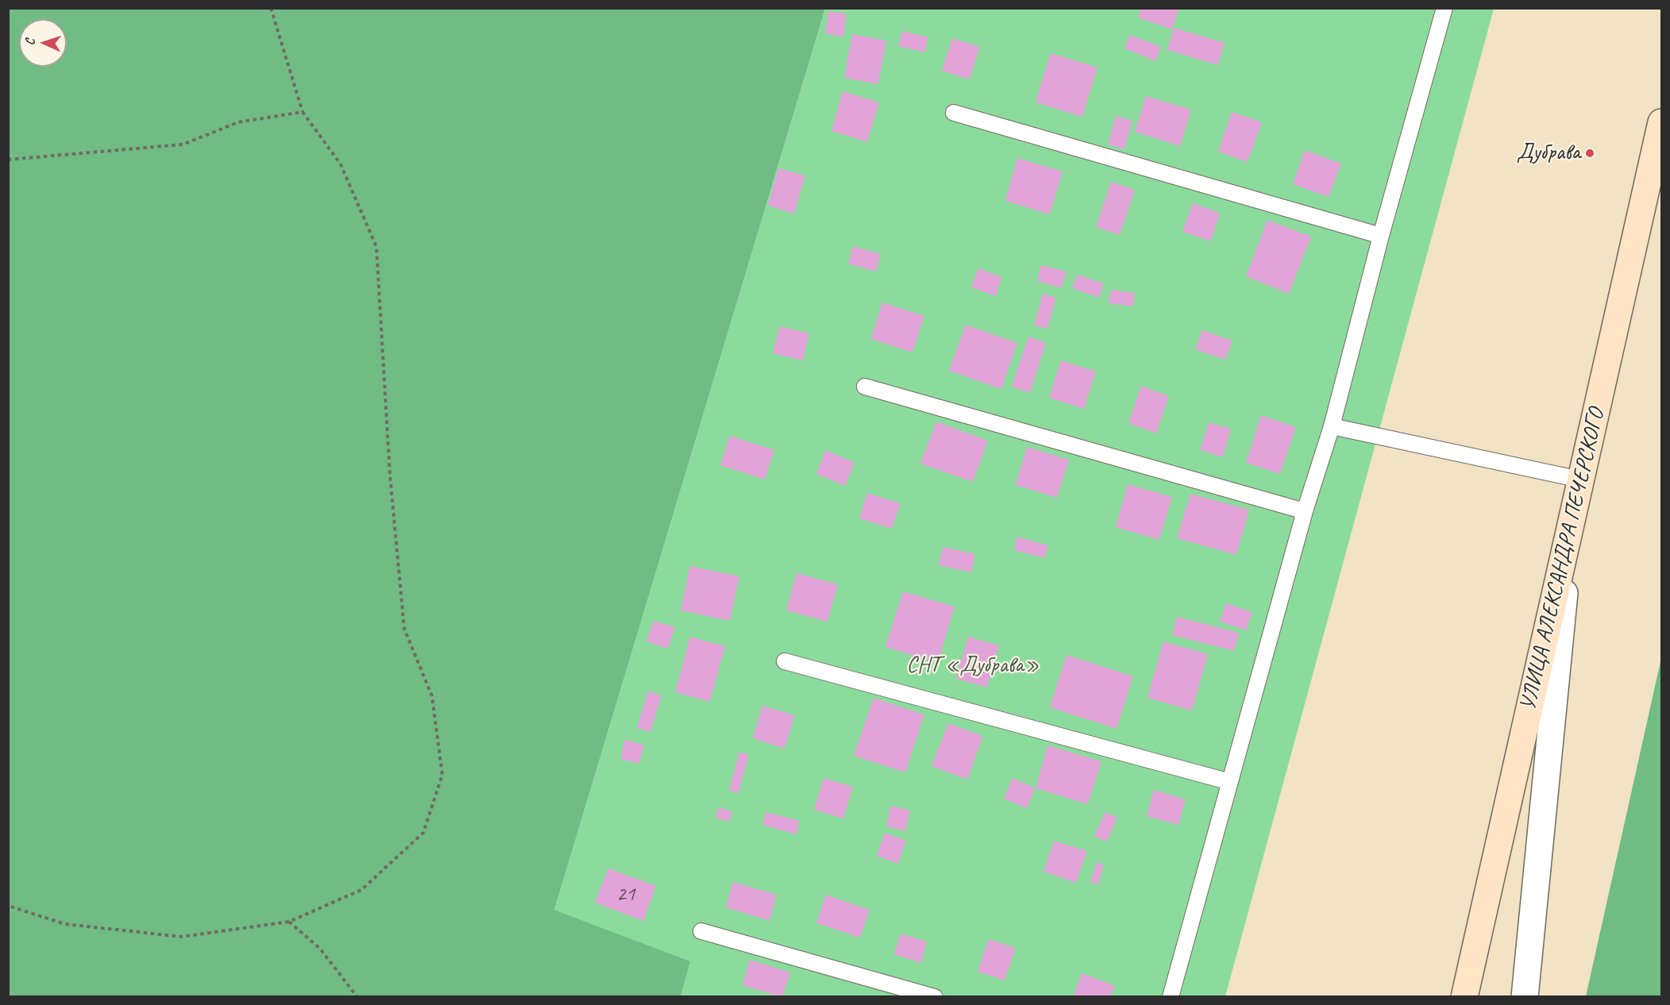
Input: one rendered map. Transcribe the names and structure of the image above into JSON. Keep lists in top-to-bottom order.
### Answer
{
  "streets": {
    "main road": ["УЛИЦА АЛЕКСАНДРА ПЕЧЕРСКОГО"]
  },
  "parks": ["СНТ «Дубрава»"],
  "places": ["Дубрава"],
  "house_numbers": ["21"],
  "north": "left"
}
